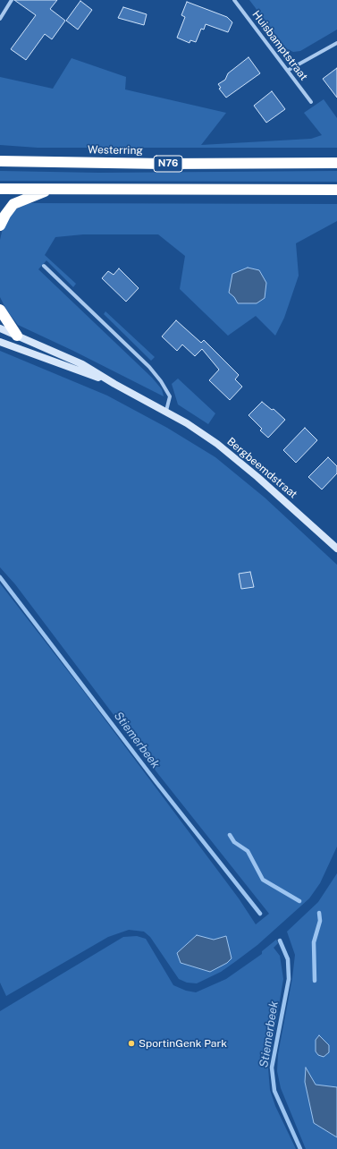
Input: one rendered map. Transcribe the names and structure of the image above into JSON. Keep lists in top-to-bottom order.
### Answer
{
  "streets": {
    "highway": ["Westerring", "N76"],
    "street": ["Huisbamptstraat", "Bergbeemdstraat"]
  },
  "water": ["Stiemerbeek"],
  "places": ["SportinGenk Park"]
}
